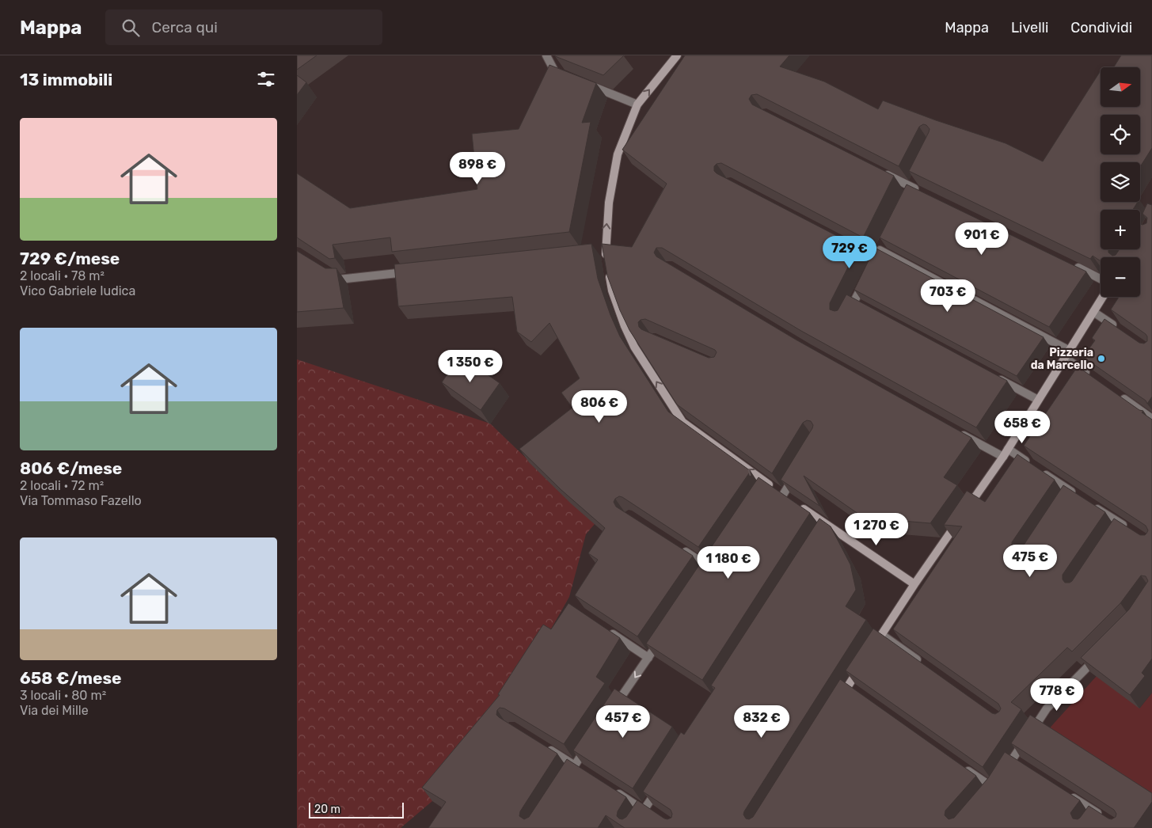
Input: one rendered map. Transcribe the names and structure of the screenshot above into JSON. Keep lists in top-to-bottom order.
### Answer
{
  "places": ["Pizzeria da Marcello"],
  "scale_bar": "20 m",
  "north": "right",
  "page": {
    "header": "Mappa",
    "search": "Cerca qui",
    "nav": ["Mappa", "Livelli", "Condividi"],
    "heading": "13 immobili",
    "map_buttons": ["+", "−"],
    "list": [
      {
        "name": "729 €/mese",
        "note": "2 locali · 78 m² · Vico Gabriele Iudica"
      },
      {
        "name": "806 €/mese",
        "note": "2 locali · 72 m² · Via Tommaso Fazello"
      },
      {
        "name": "658 €/mese",
        "note": "3 locali · 80 m² · Via dei Mille"
      }
    ],
    "price": [
      "898 €",
      "901 €",
      "729 €",
      "703 €",
      "1 350 €",
      "806 €",
      "658 €",
      "1 270 €",
      "475 €",
      "1 180 €",
      "778 €",
      "457 €",
      "832 €"
    ],
    "scale": "20 m"
  }
}
